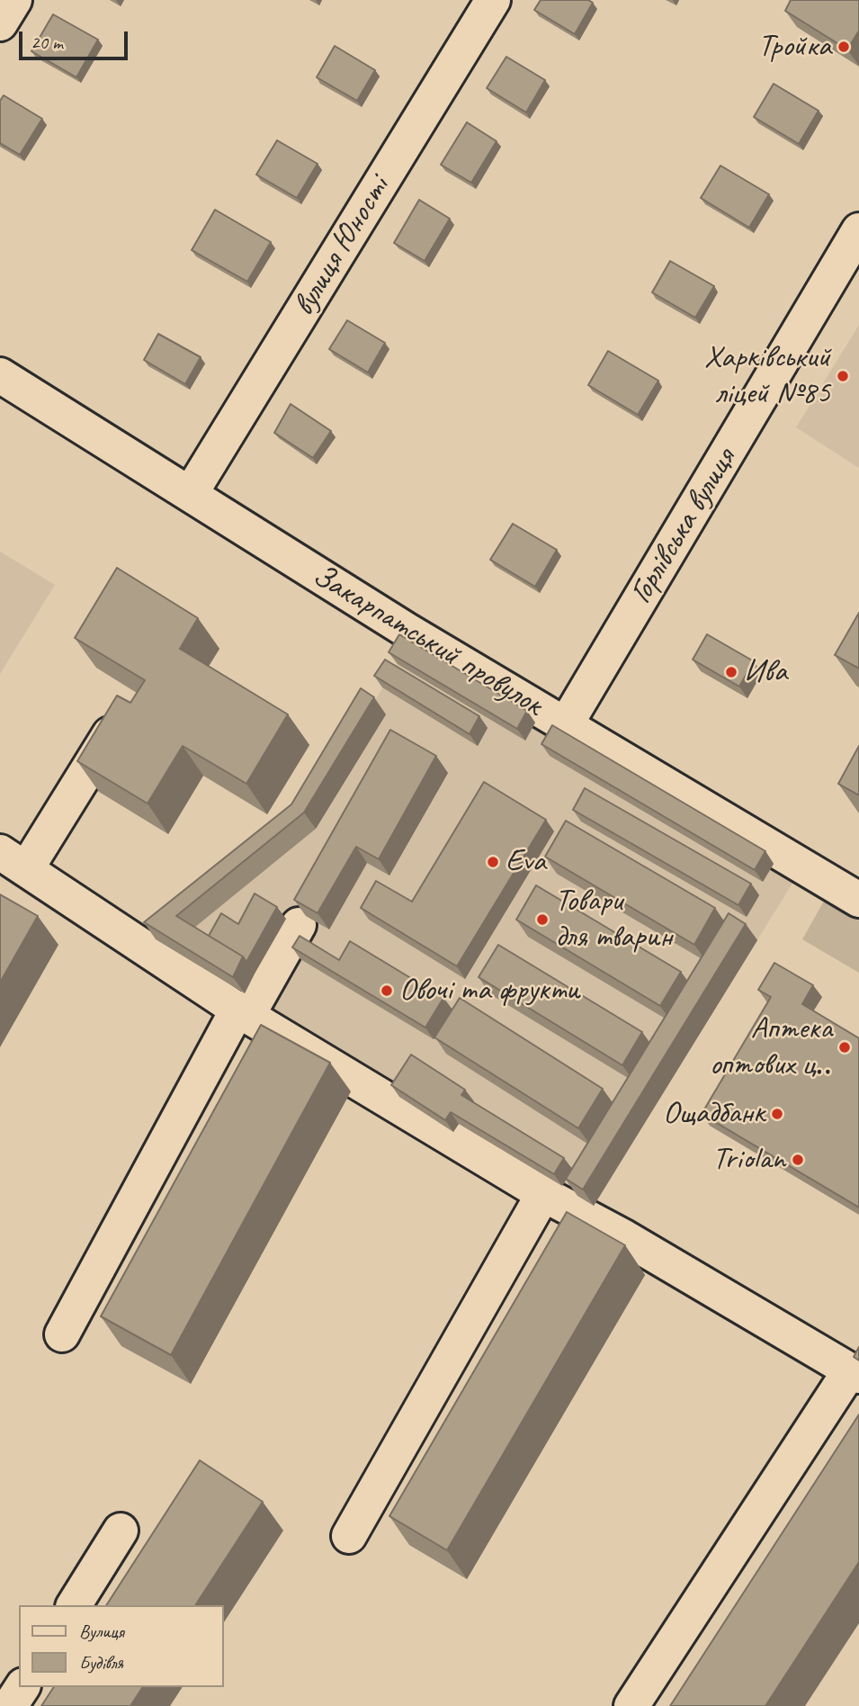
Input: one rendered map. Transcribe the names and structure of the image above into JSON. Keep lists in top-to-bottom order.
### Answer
{
  "streets": {
    "street": ["вулиця Юності", "Горлівська вулиця", "Закарпатський провулок"]
  },
  "crossings": [
    ["вулиця Юності", "Закарпатський провулок"],
    ["Горлівська вулиця", "Закарпатський провулок"]
  ],
  "places": [
    "Тройка",
    "Харківський ліцей №85",
    "Ива",
    "Eva",
    "Товари для тварин",
    "Овочі та фрукти",
    "Аптека оптових ц‥",
    "Ощадбанк",
    "Triolan"
  ],
  "legend": ["Вулиця", "Будівля"],
  "scale_bar": "20 m"
}
